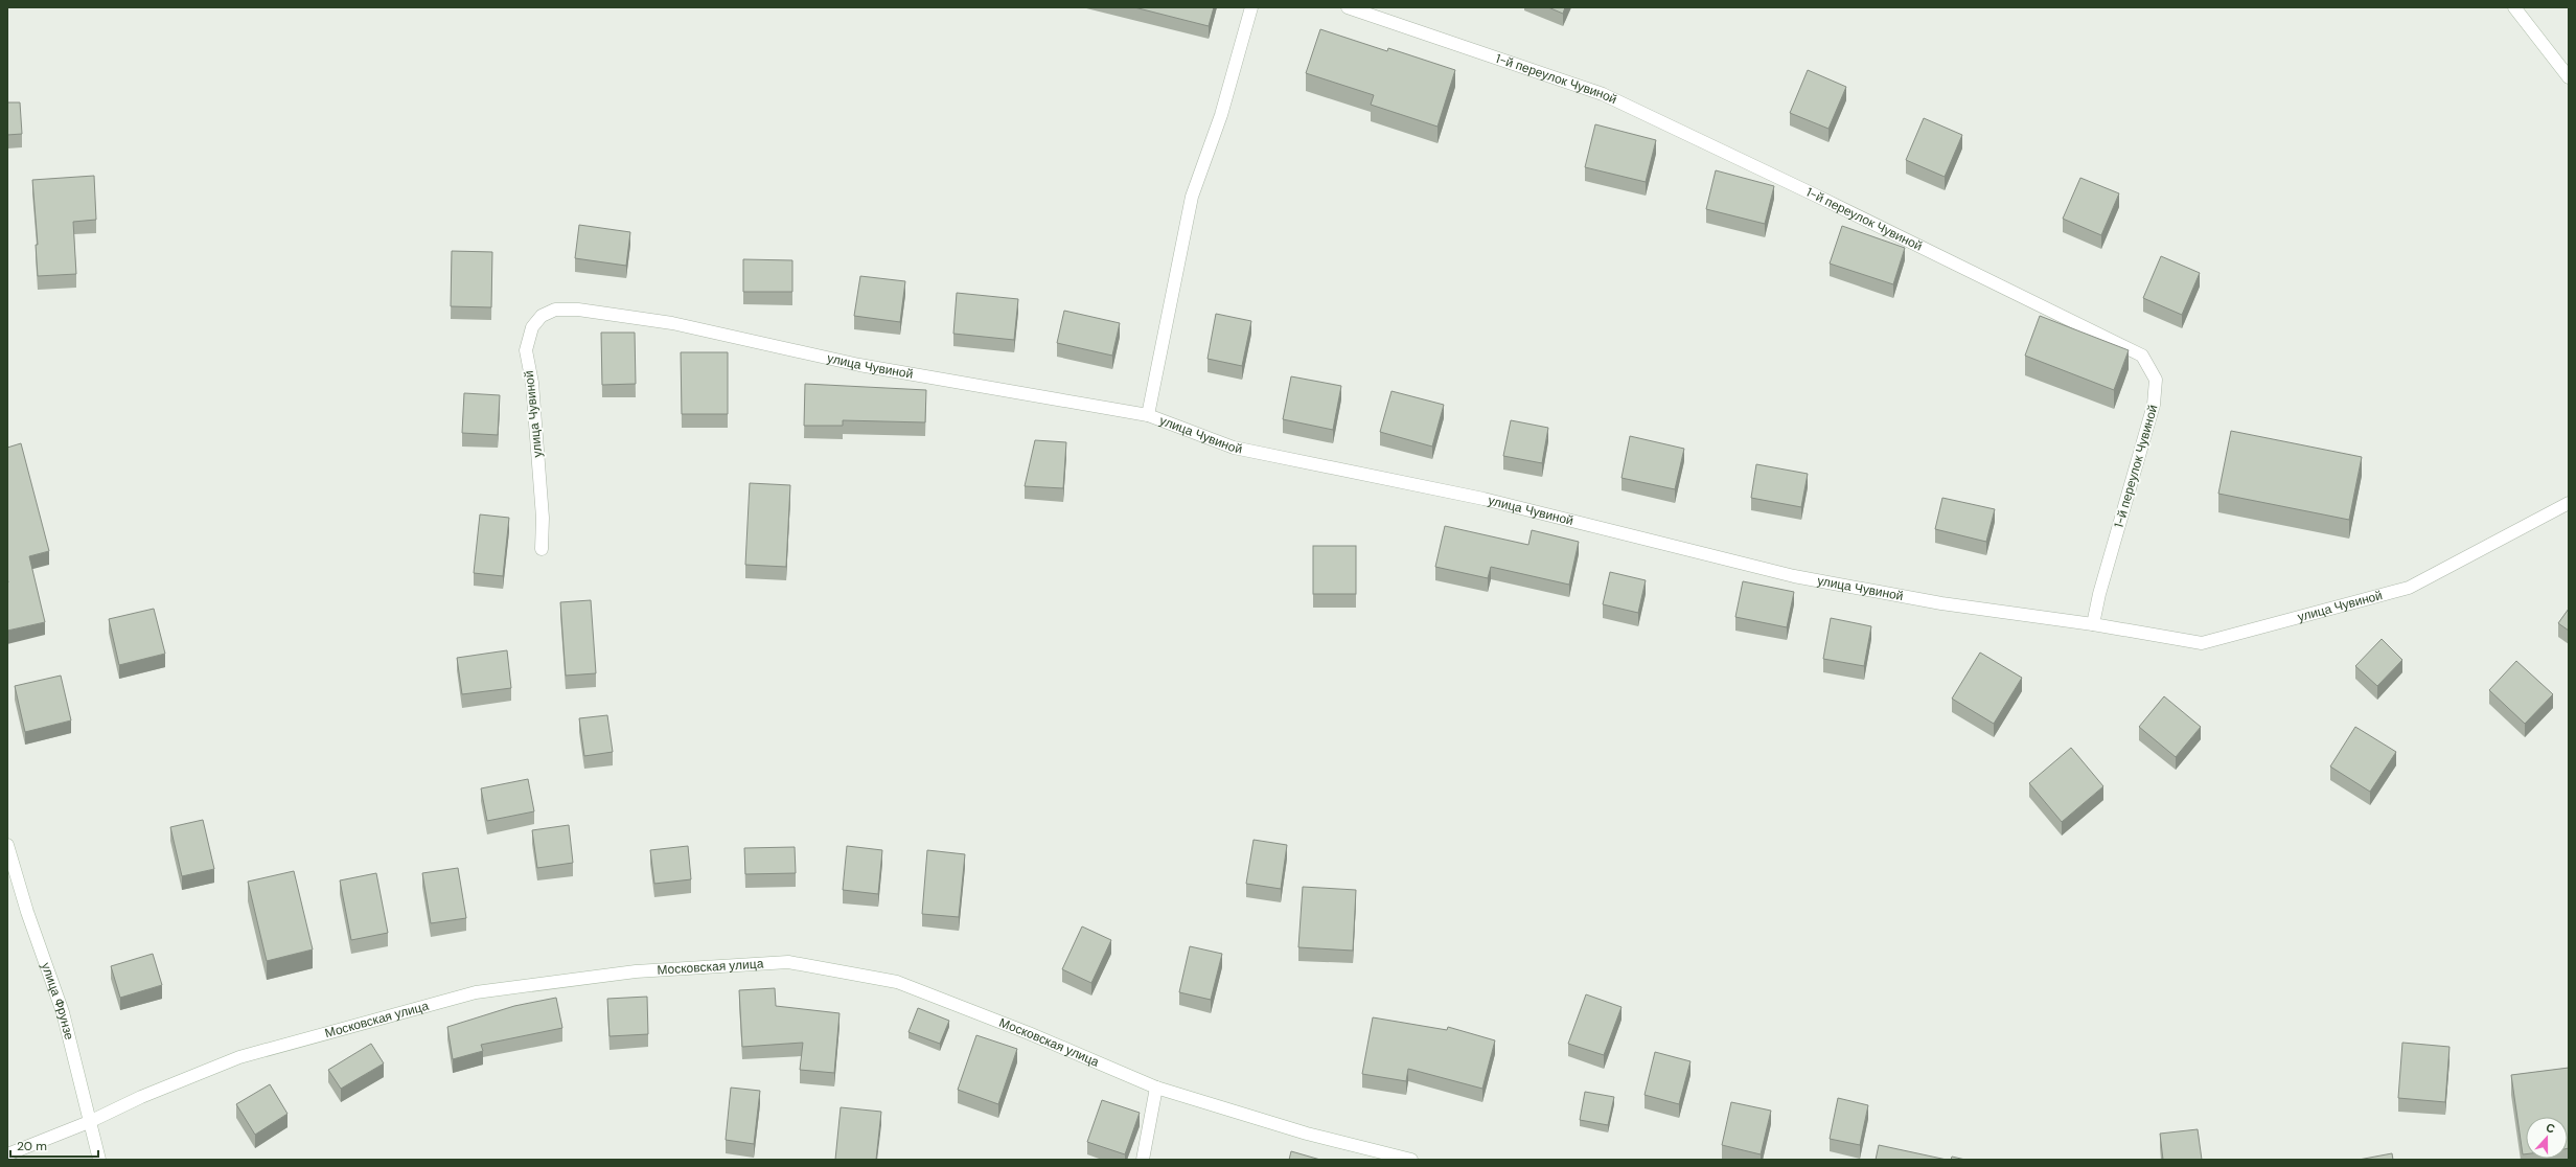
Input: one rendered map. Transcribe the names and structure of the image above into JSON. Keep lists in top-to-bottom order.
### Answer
{
  "streets": {
    "street": [
      "1-й переулок Чувиной",
      "улица Чувиной",
      "Московская улица",
      "улица Фрунзе"
    ]
  },
  "crossings": [
    ["1-й переулок Чувиной", "улица Чувиной"],
    ["Московская улица", "улица Фрунзе"]
  ],
  "scale_bar": "20 m",
  "north": "top"
}
